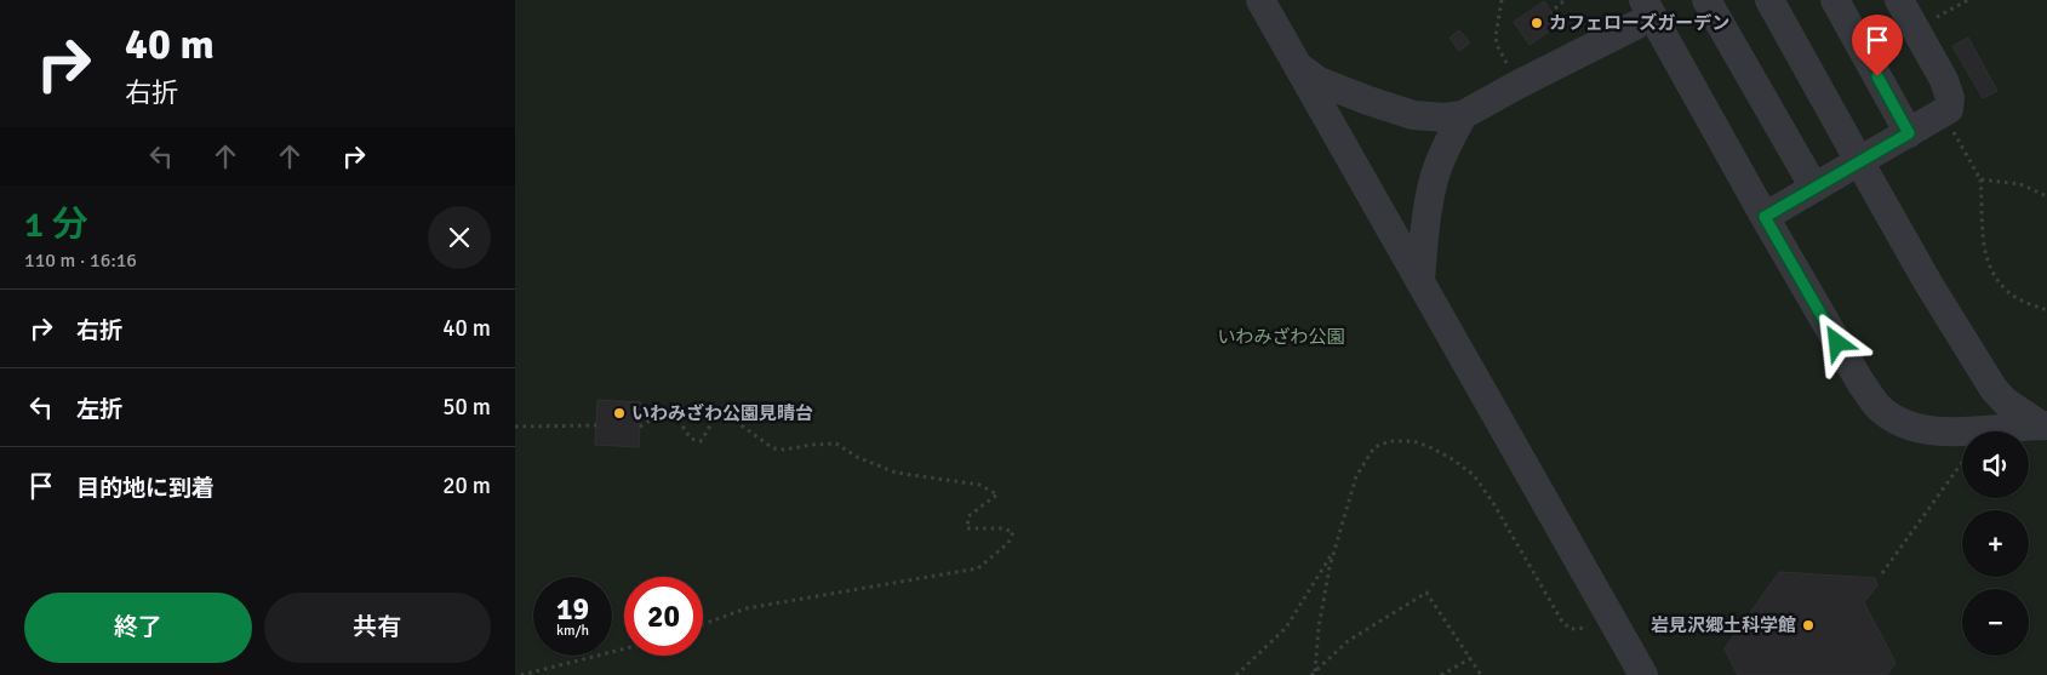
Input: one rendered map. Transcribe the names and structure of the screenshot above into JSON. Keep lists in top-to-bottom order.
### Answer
{
  "parks": ["いわみざわ公園"],
  "places": ["カフェローズガーデン", "いわみざわ公園見晴台", "岩見沢郷土科学館"],
  "page": {
    "turn": ["40 m", "右折"],
    "heading": ["1 分", "110 m · 16:16"],
    "list": [
      {
        "name": "右折",
        "value": "40 m"
      },
      {
        "name": "左折",
        "value": "50 m"
      },
      {
        "name": "目的地に到着",
        "value": "20 m"
      }
    ],
    "map_buttons": ["+", "−"],
    "speed": "19 km/h",
    "limit": "20",
    "buttons": ["終了", "共有"]
  }
}
